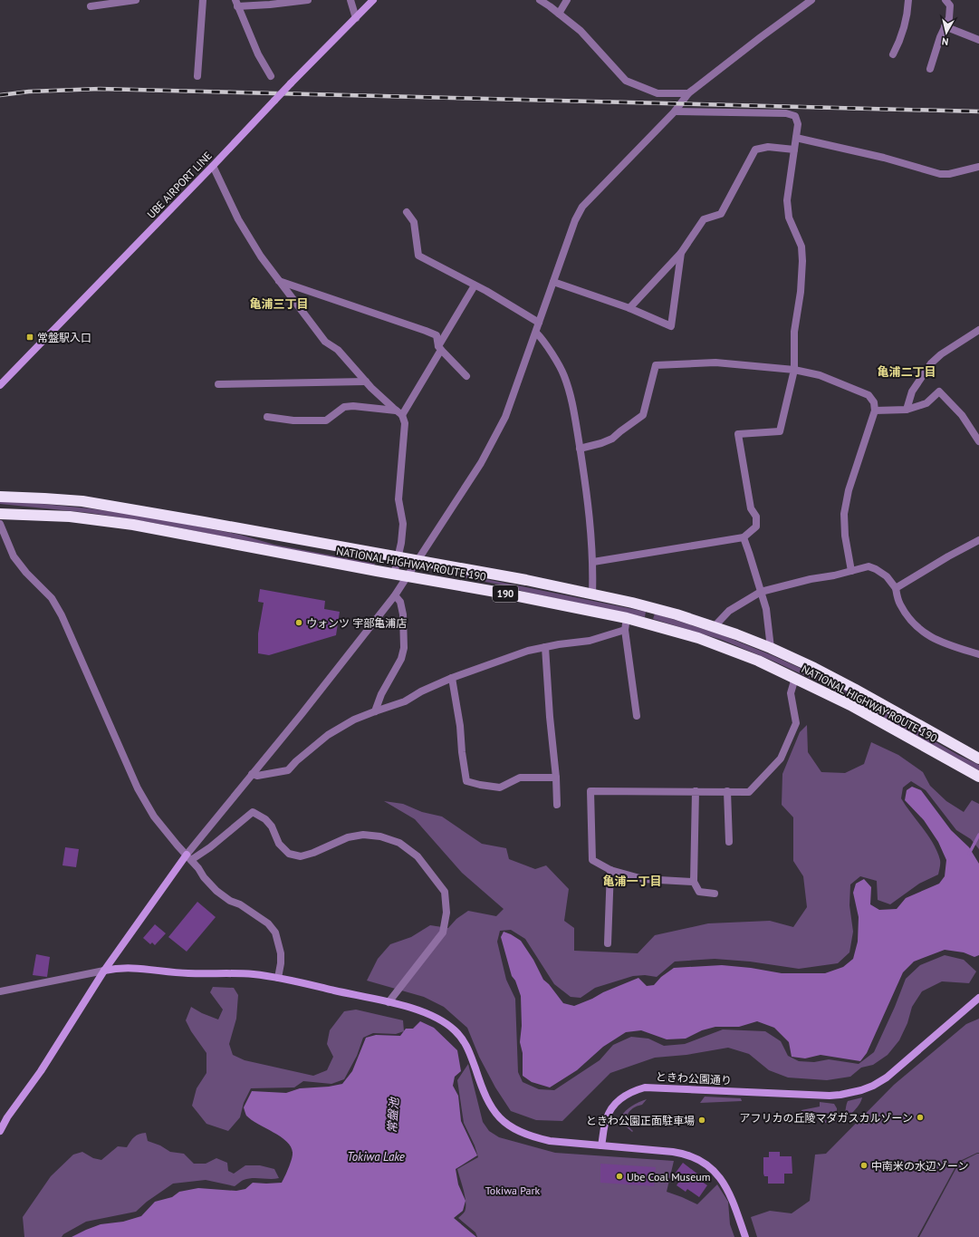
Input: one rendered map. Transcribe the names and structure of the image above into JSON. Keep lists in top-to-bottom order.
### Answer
{
  "streets": {
    "highway": ["NATIONAL HIGHWAY ROUTE 190", "190"],
    "street": ["UBE AIRPORT LINE", "ときわ公園通り"]
  },
  "districts": ["亀浦三丁目", "亀浦二丁目", "亀浦一丁目"],
  "water": ["常盤池", "Tokiwa Lake"],
  "parks": ["Tokiwa Park"],
  "places": {
    "transit": ["常盤駅入口"],
    "other": [
      "ウォンツ 宇部亀浦店",
      "アフリカの丘陵マダガスカルゾーン",
      "ときわ公園正面駐車場",
      "中南米の水辺ゾーン",
      "Ube Coal Museum"
    ]
  },
  "north": "bottom"
}
